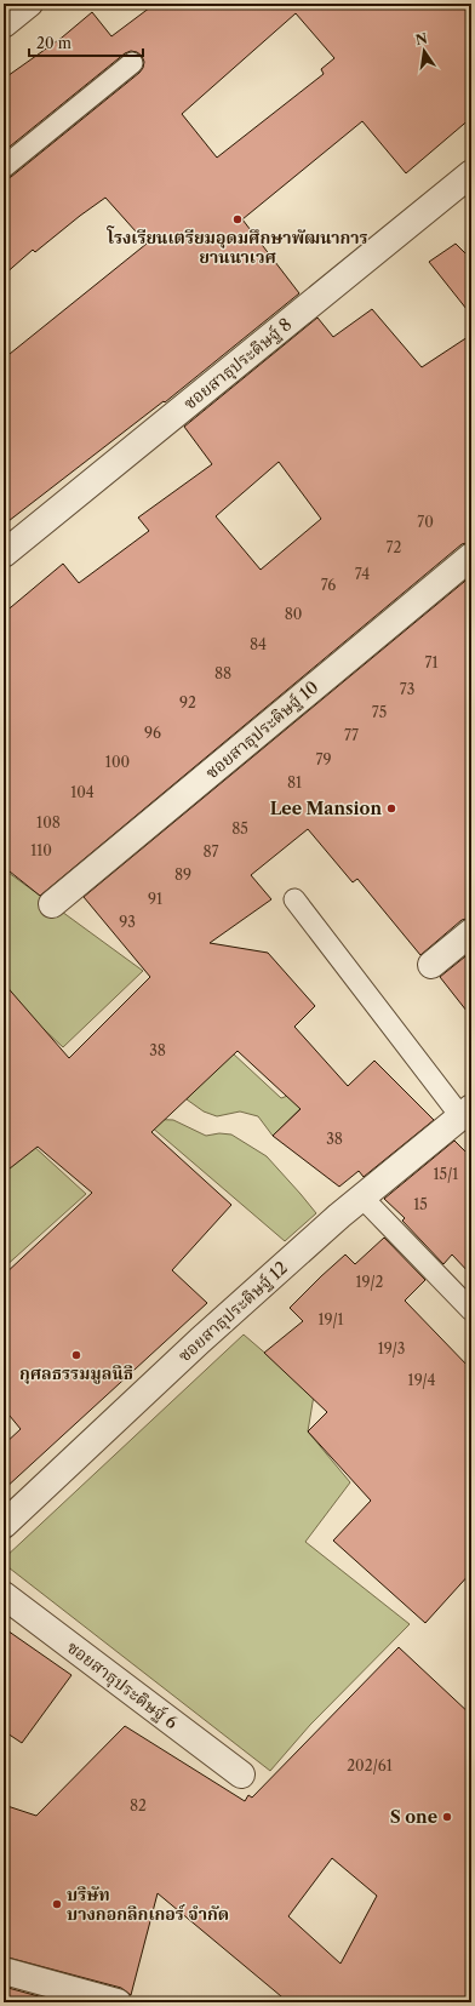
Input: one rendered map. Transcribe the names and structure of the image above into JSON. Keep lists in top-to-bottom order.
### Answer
{
  "streets": {
    "street": [
      "ซอยสาธุประดิษฐ์ 8",
      "ซอยสาธุประดิษฐ์ 10",
      "ซอยสาธุประดิษฐ์ 12",
      "ซอยสาธุประดิษฐ์ 6"
    ]
  },
  "places": [
    "โรงเรียนเตรียมอุดมศึกษาพัฒนาการ ยานนาเวศ",
    "Lee Mansion",
    "กุศลธรรมมูลนิธิ",
    "S one",
    "บริษัท บางกอกลิกเกอร์ จำกัด"
  ],
  "house_numbers": [
    "70",
    "72",
    "74",
    "76",
    "80",
    "84",
    "71",
    "88",
    "73",
    "92",
    "75",
    "96",
    "77",
    "79",
    "100",
    "81",
    "104",
    "108",
    "85",
    "110",
    "87",
    "89",
    "91",
    "93",
    "38",
    "38",
    "15/1",
    "15",
    "19/2",
    "19/1",
    "19/3",
    "19/4",
    "202/61",
    "82"
  ],
  "scale_bar": "20 m",
  "north": "top"
}
